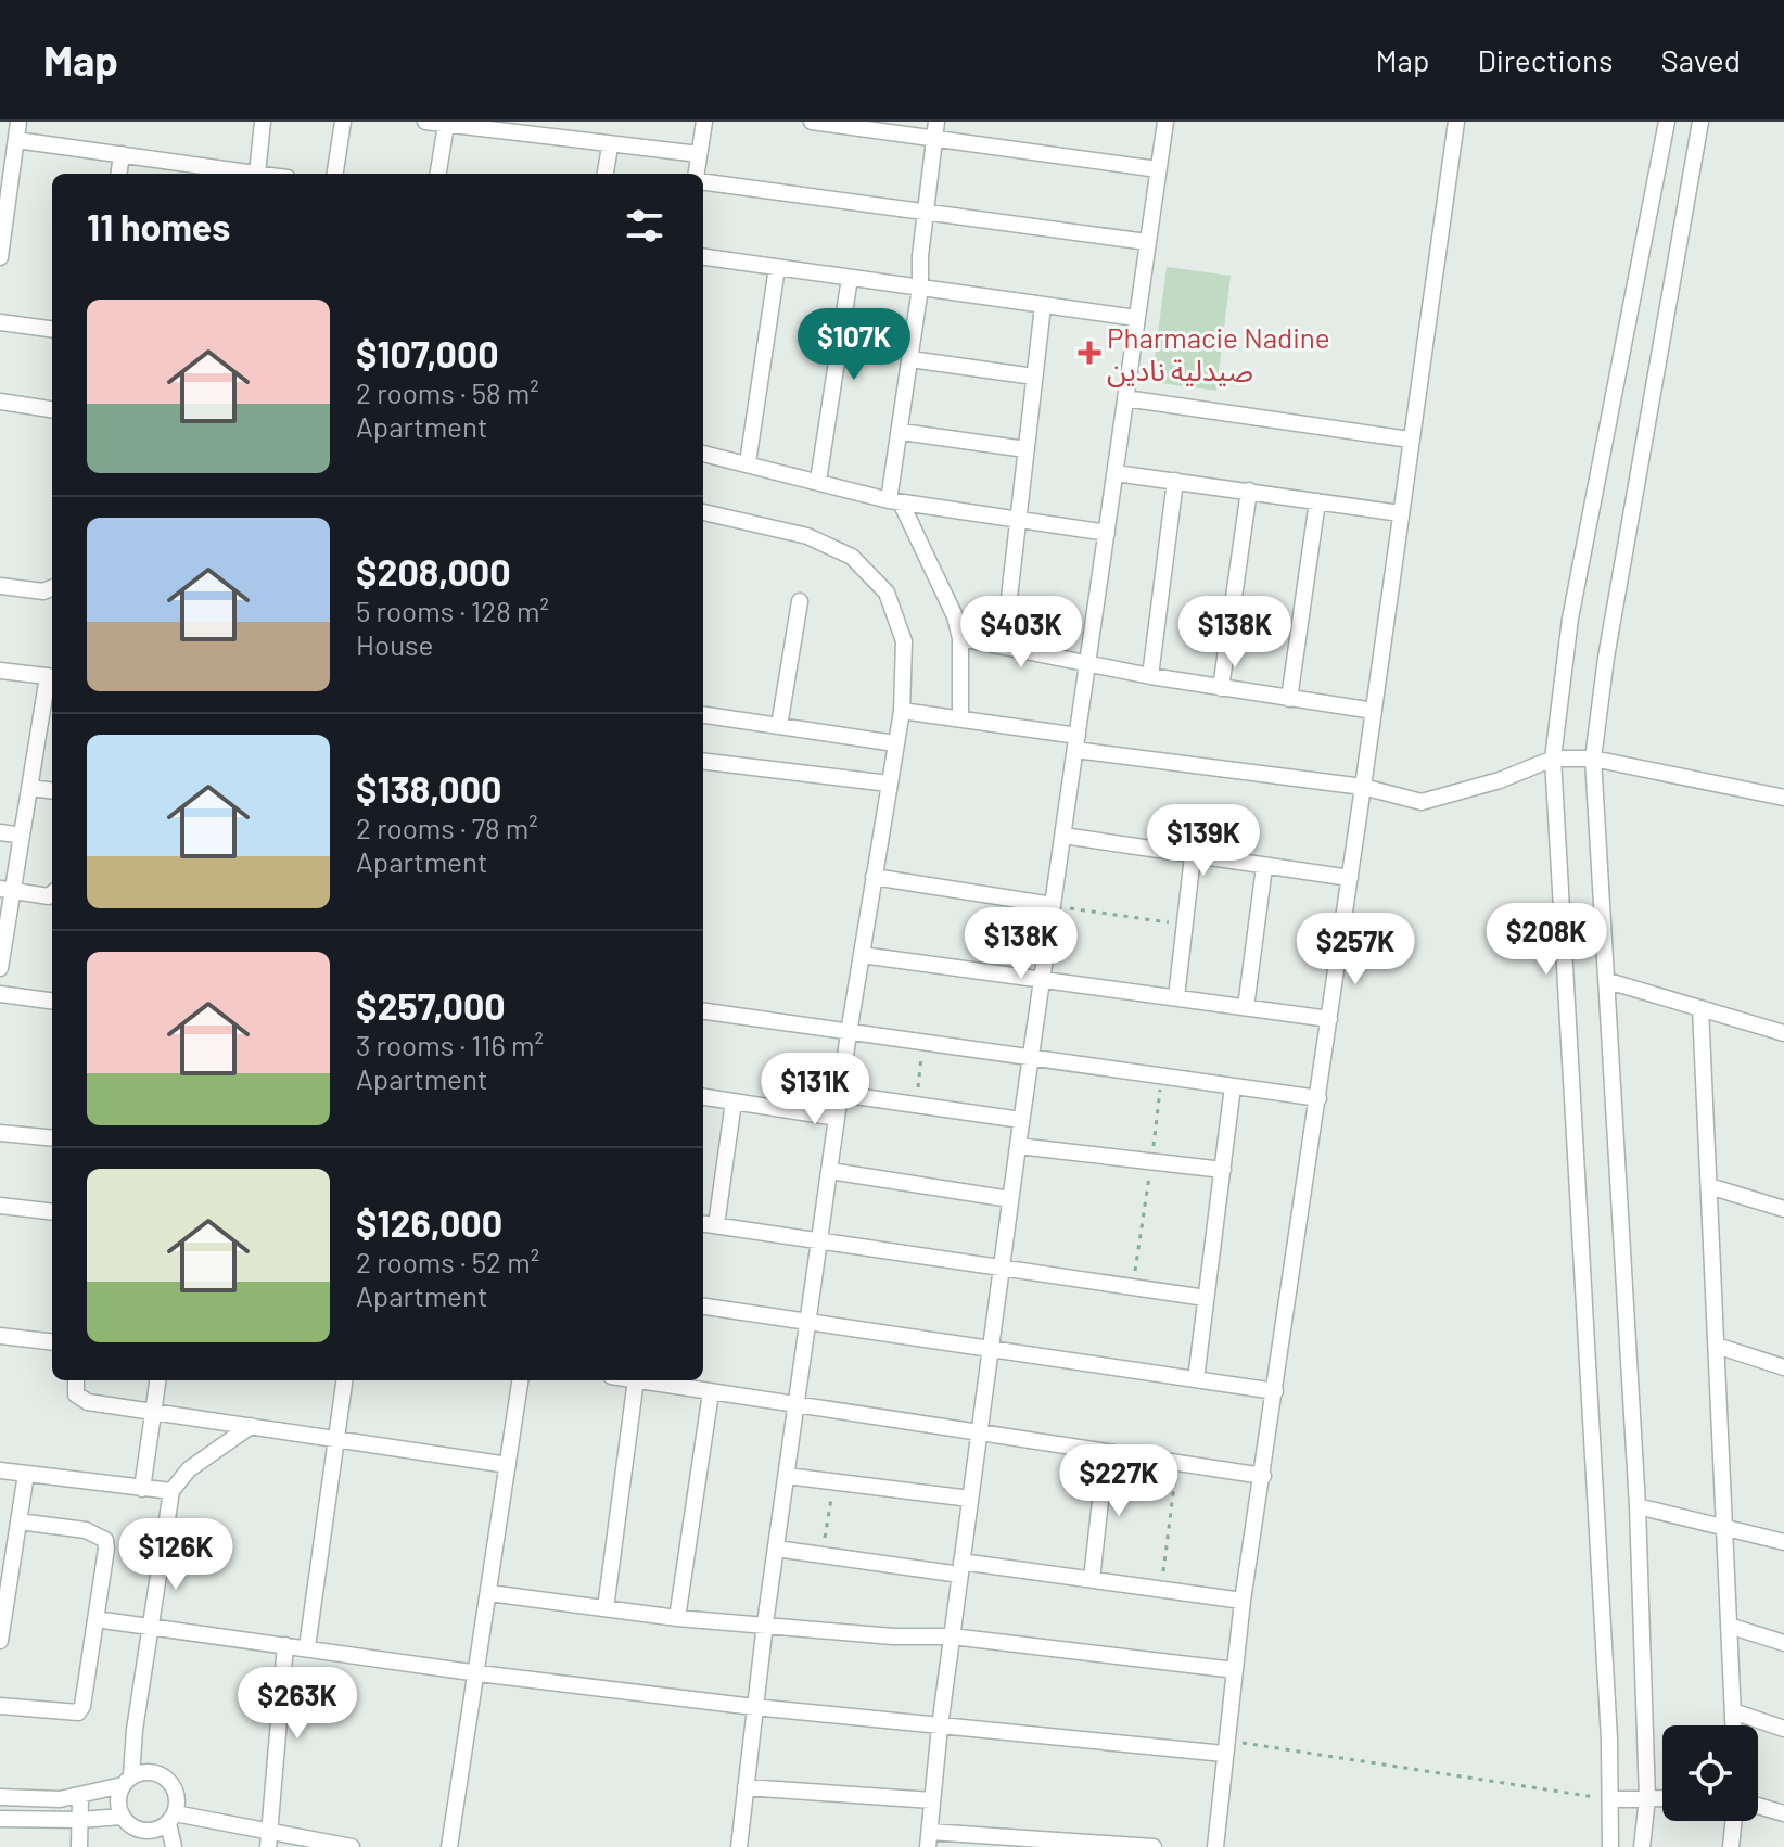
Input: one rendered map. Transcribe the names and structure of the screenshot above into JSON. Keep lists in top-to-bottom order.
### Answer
{
  "places": {
    "health": ["Pharmacie Nadine صيدلية نادين"]
  },
  "page": {
    "header": "Map",
    "nav": ["Map", "Directions", "Saved"],
    "heading": "11 homes",
    "list": [
      {
        "name": "$107,000",
        "note": "2 rooms · 58 m² · Apartment"
      },
      {
        "name": "$208,000",
        "note": "5 rooms · 128 m² · House"
      },
      {
        "name": "$138,000",
        "note": "2 rooms · 78 m² · Apartment"
      },
      {
        "name": "$257,000",
        "note": "3 rooms · 116 m² · Apartment"
      },
      {
        "name": "$126,000",
        "note": "2 rooms · 52 m² · Apartment"
      }
    ],
    "price": [
      "$107K",
      "$403K",
      "$138K",
      "$139K",
      "$208K",
      "$138K",
      "$257K",
      "$131K",
      "$227K",
      "$126K",
      "$263K"
    ]
  }
}
